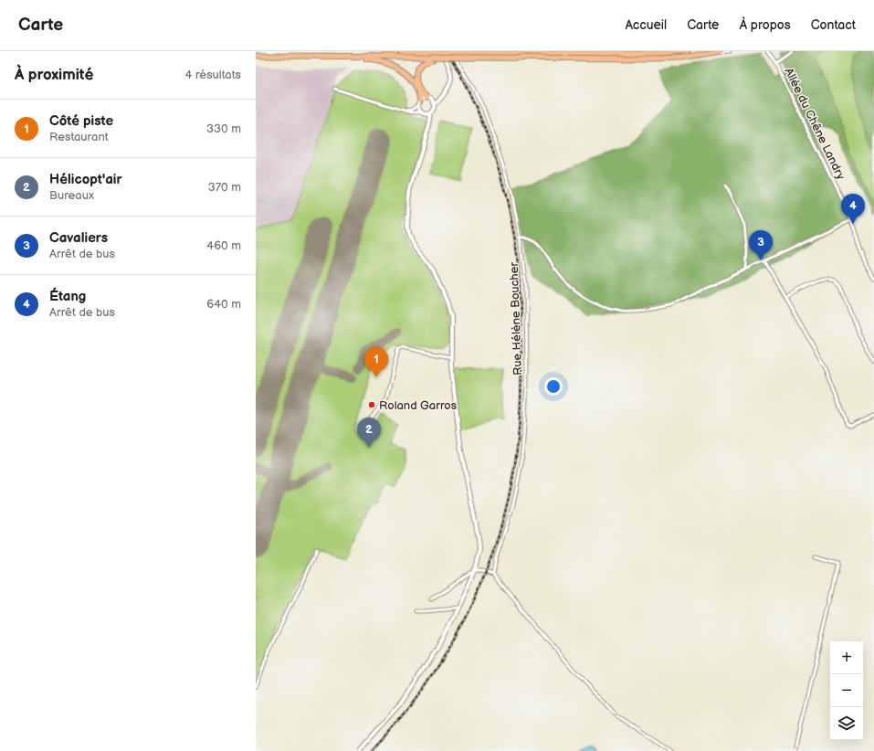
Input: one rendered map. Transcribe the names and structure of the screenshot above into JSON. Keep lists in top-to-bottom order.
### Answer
{
  "streets": {
    "street": ["Allée du Chêne Landry", "Rue Hélène Boucher"]
  },
  "places": ["Roland Garros"],
  "page": {
    "header": "Carte",
    "nav": [
      "Accueil",
      "Carte",
      "À propos",
      "Contact"
    ],
    "heading": ["À proximité", "4 résultats"],
    "list": [
      {
        "mark": "1",
        "name": "Côté piste",
        "note": "Restaurant",
        "value": "330 m"
      },
      {
        "mark": "2",
        "name": "Hélicopt'air",
        "note": "Bureaux",
        "value": "370 m"
      },
      {
        "mark": "3",
        "name": "Cavaliers",
        "note": "Arrêt de bus",
        "value": "460 m"
      },
      {
        "mark": "4",
        "name": "Étang",
        "note": "Arrêt de bus",
        "value": "640 m"
      }
    ],
    "pins": [
      "4",
      "3",
      "1",
      "2"
    ],
    "map_buttons": ["+", "−"]
  }
}
